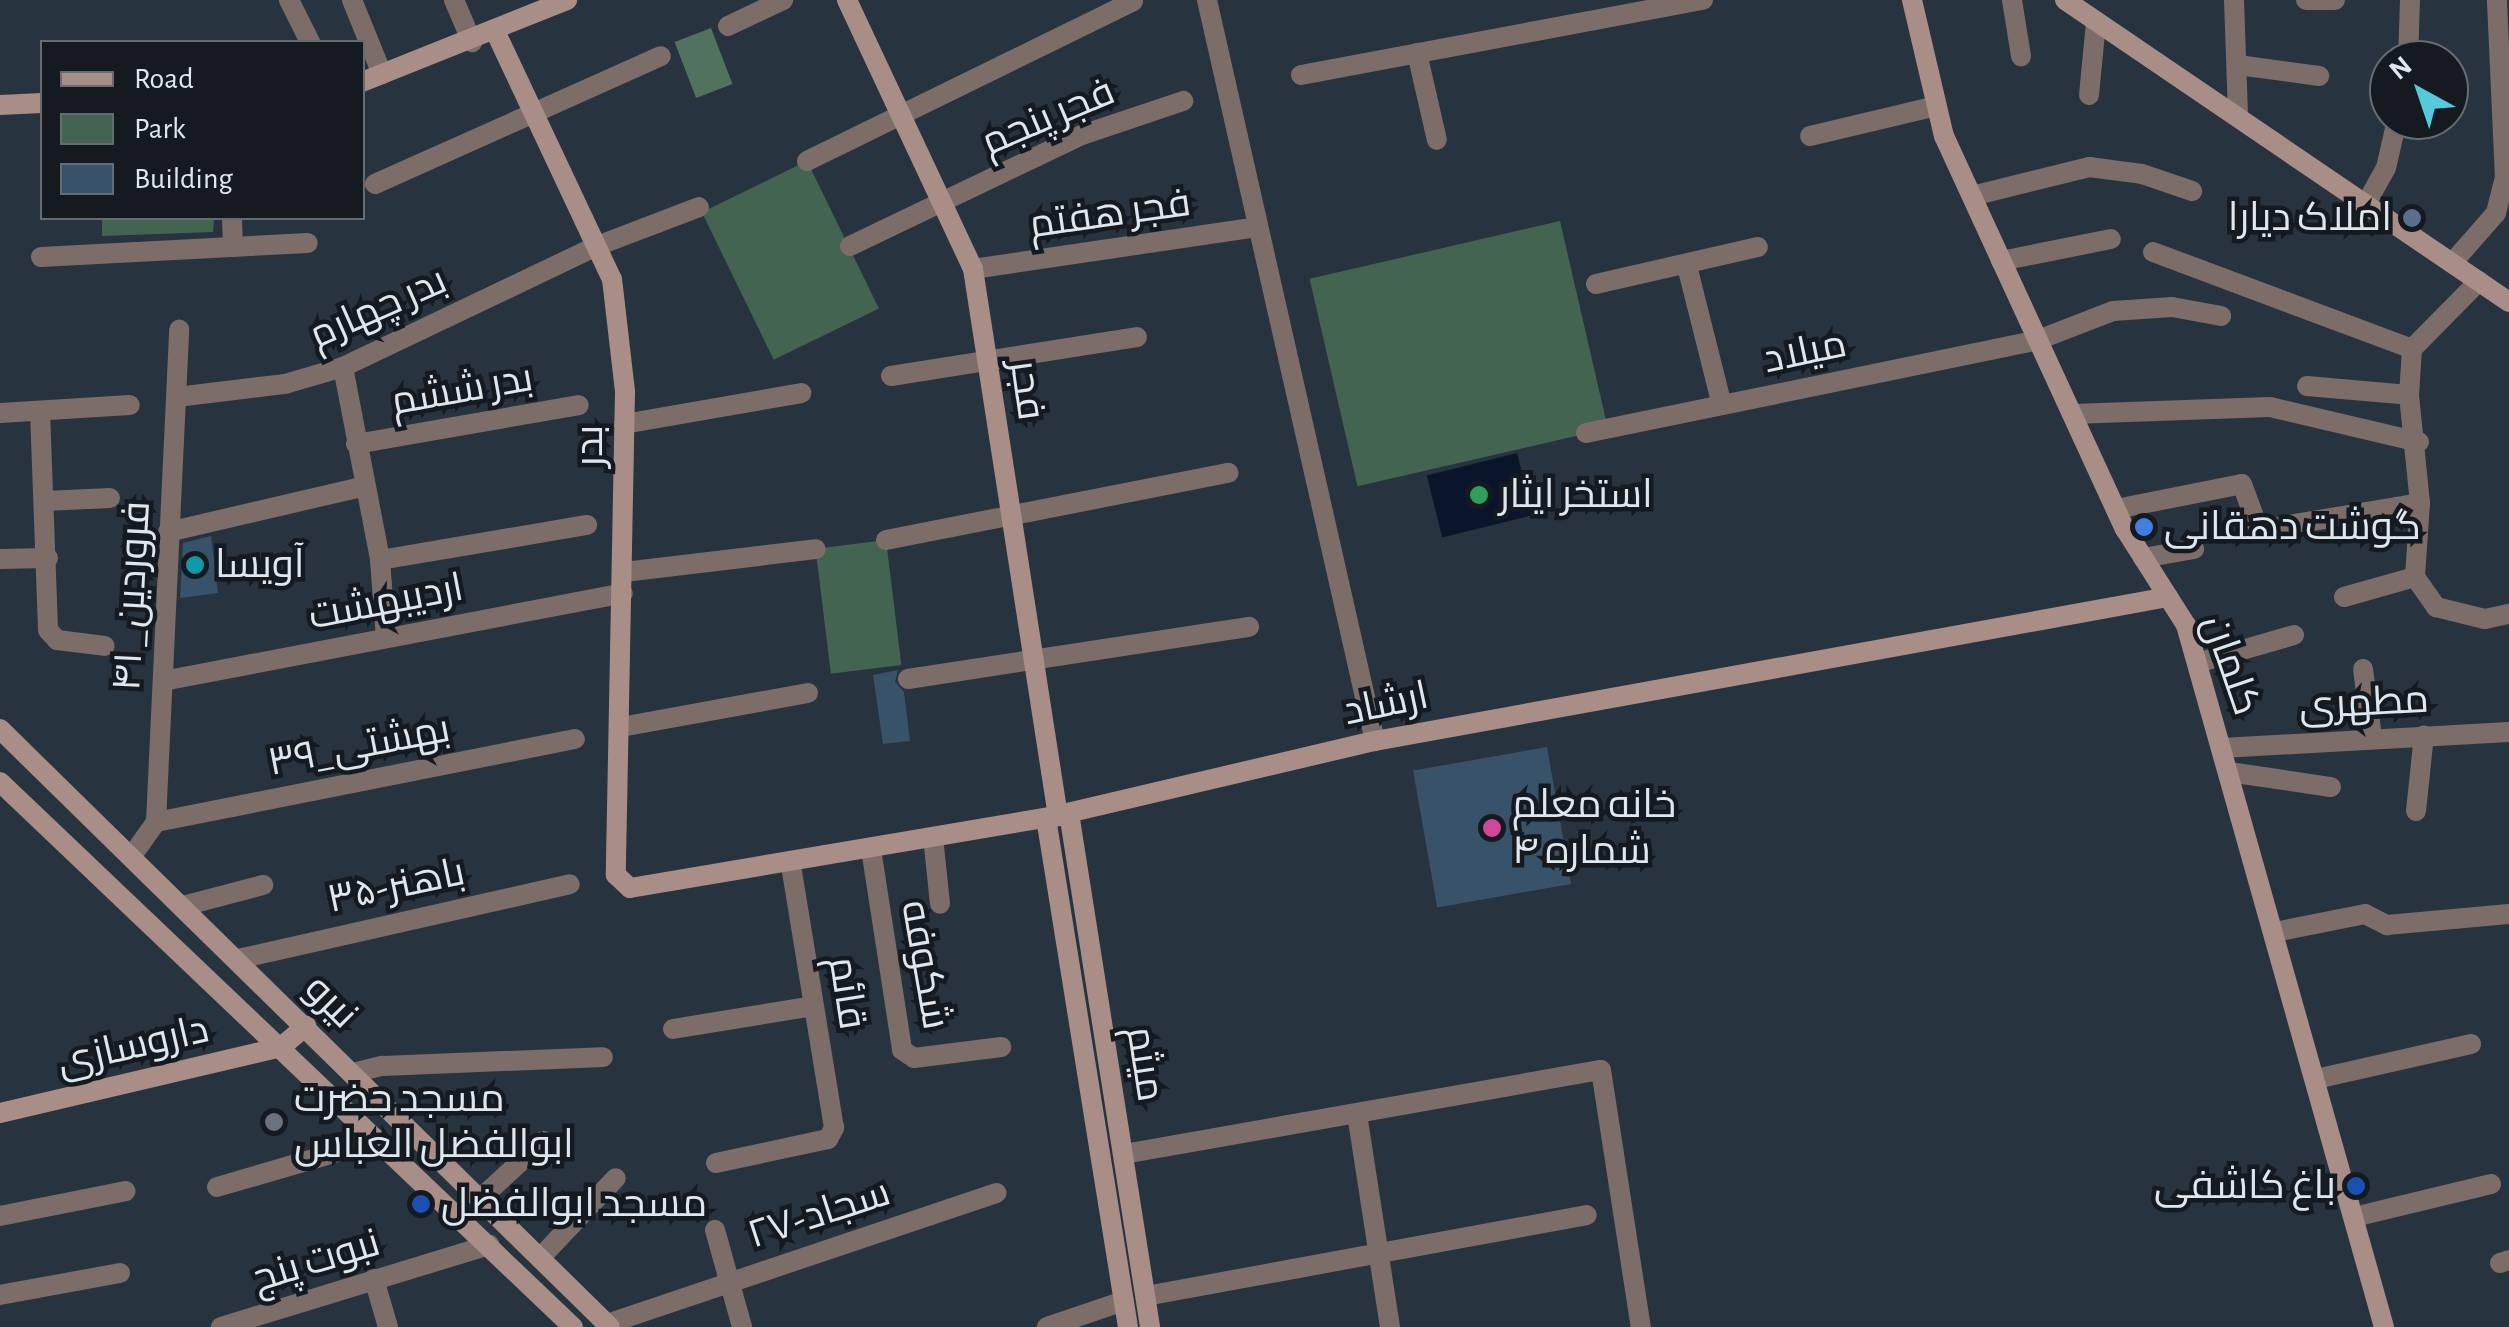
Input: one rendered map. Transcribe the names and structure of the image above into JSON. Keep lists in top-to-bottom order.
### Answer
{
  "streets": {
    "street": [
      "فجر پنجم",
      "فجر هفتم",
      "بدر چهارم",
      "میلاد",
      "بدر ششم",
      "فجر",
      "بدر",
      "۴۱ _فروردین",
      "اردیبهشت",
      "کلمان",
      "مطهری",
      "ارشاد",
      "۳۹_بهشتی",
      "۳۵-باهنر",
      "شکوفه",
      "قائم",
      "نیرو",
      "داروسازی",
      "میثم",
      "۲۷-سجاد",
      "نبوت پنج"
    ]
  },
  "crossings": [
    ["فجر پنجم", "فجر"],
    ["فجر هفتم", "فجر"],
    ["بدر چهارم", "بدر"],
    ["بدر چهارم", "۴۱ _فروردین"],
    ["میلاد", "کلمان"],
    ["فجر", "ارشاد"],
    ["فجر", "میثم"],
    ["بدر", "اردیبهشت"],
    ["بدر", "ارشاد"],
    ["۴۱ _فروردین", "اردیبهشت"],
    ["۴۱ _فروردین", "۳۹_بهشتی"],
    ["کلمان", "مطهری"],
    ["کلمان", "ارشاد"],
    ["ارشاد", "شکوفه"],
    ["ارشاد", "قائم"],
    ["ارشاد", "میثم"],
    ["۳۵-باهنر", "نیرو"],
    ["نیرو", "داروسازی"],
    ["نیرو", "۲۷-سجاد"],
    ["نیرو", "نبوت پنج"]
  ],
  "places": [
    "املاک دیارا",
    "استخر ایثار",
    "گوشت دهقانی",
    "آویسا",
    "خانه معلم شماره ۴",
    "مسجد حضرت ابوالفضل العباس",
    "باغ کاشفی",
    "مسجد ابوالفضل"
  ],
  "legend": ["Road", "Park", "Building"],
  "north": "top left"
}
